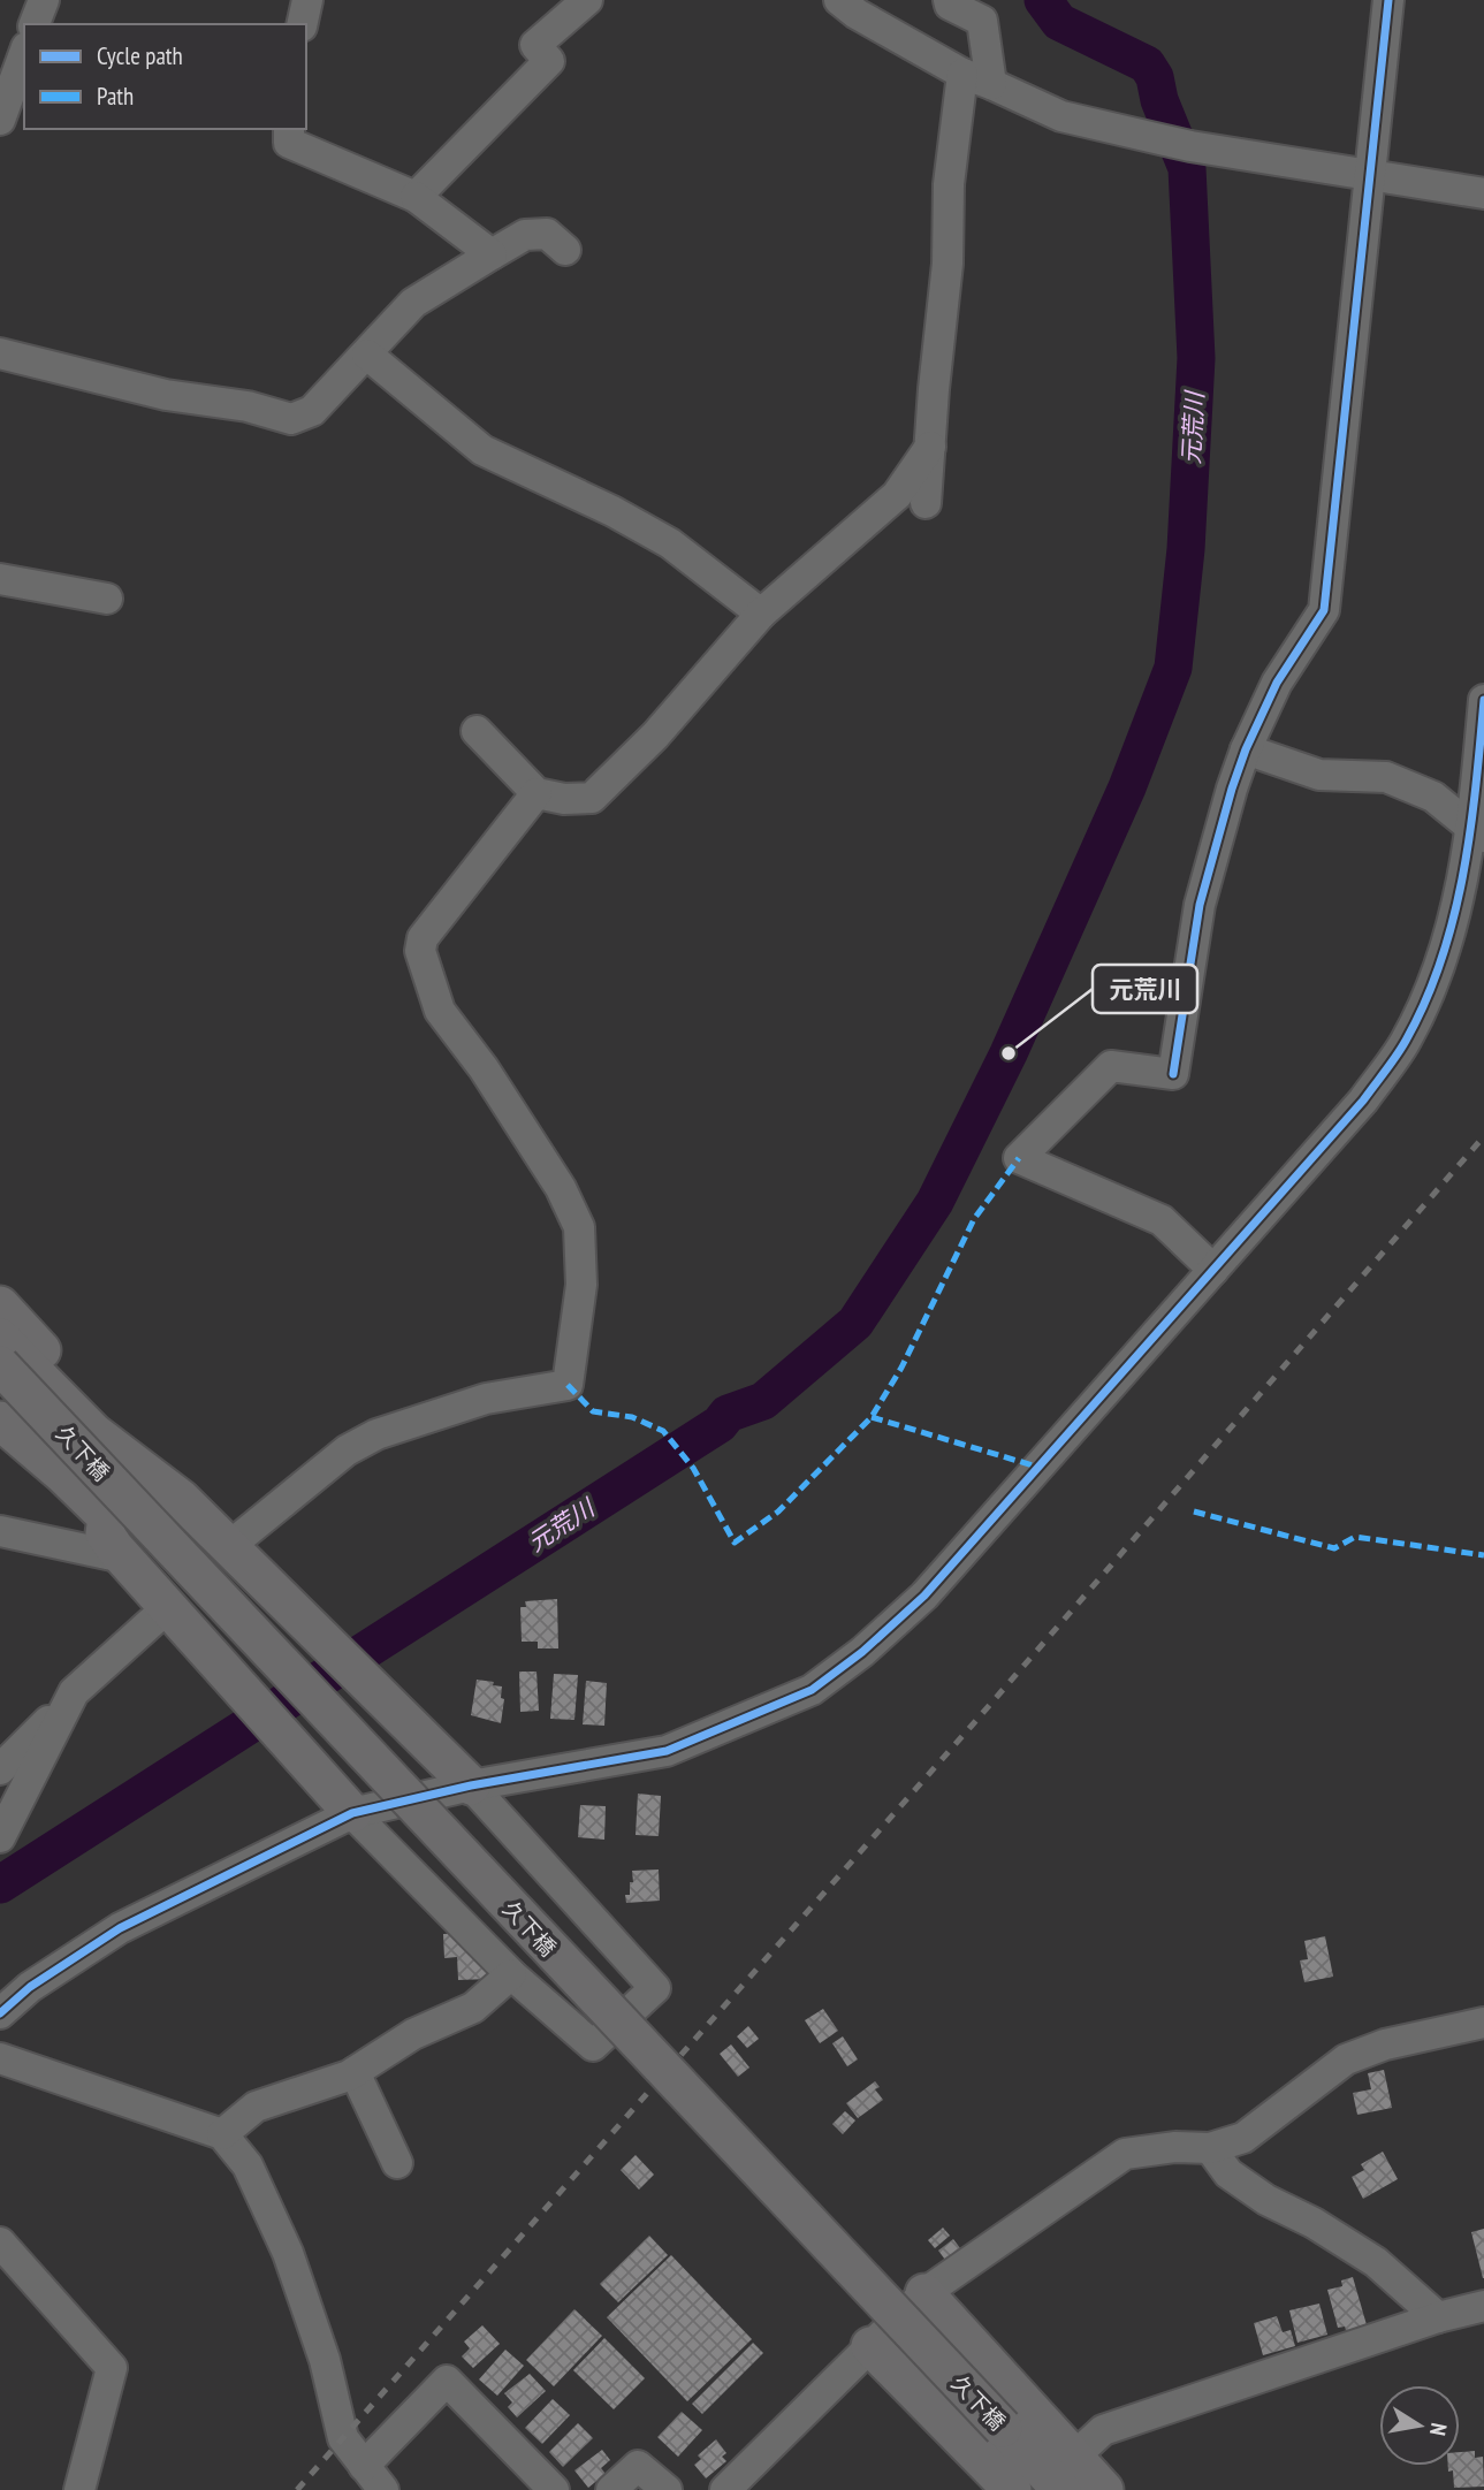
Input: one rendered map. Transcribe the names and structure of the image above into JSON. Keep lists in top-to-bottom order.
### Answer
{
  "streets": {
    "main road": ["久下橋"]
  },
  "water": ["元荒川"],
  "places": ["元荒川"],
  "legend": ["Cycle path", "Path"],
  "north": "right"
}
